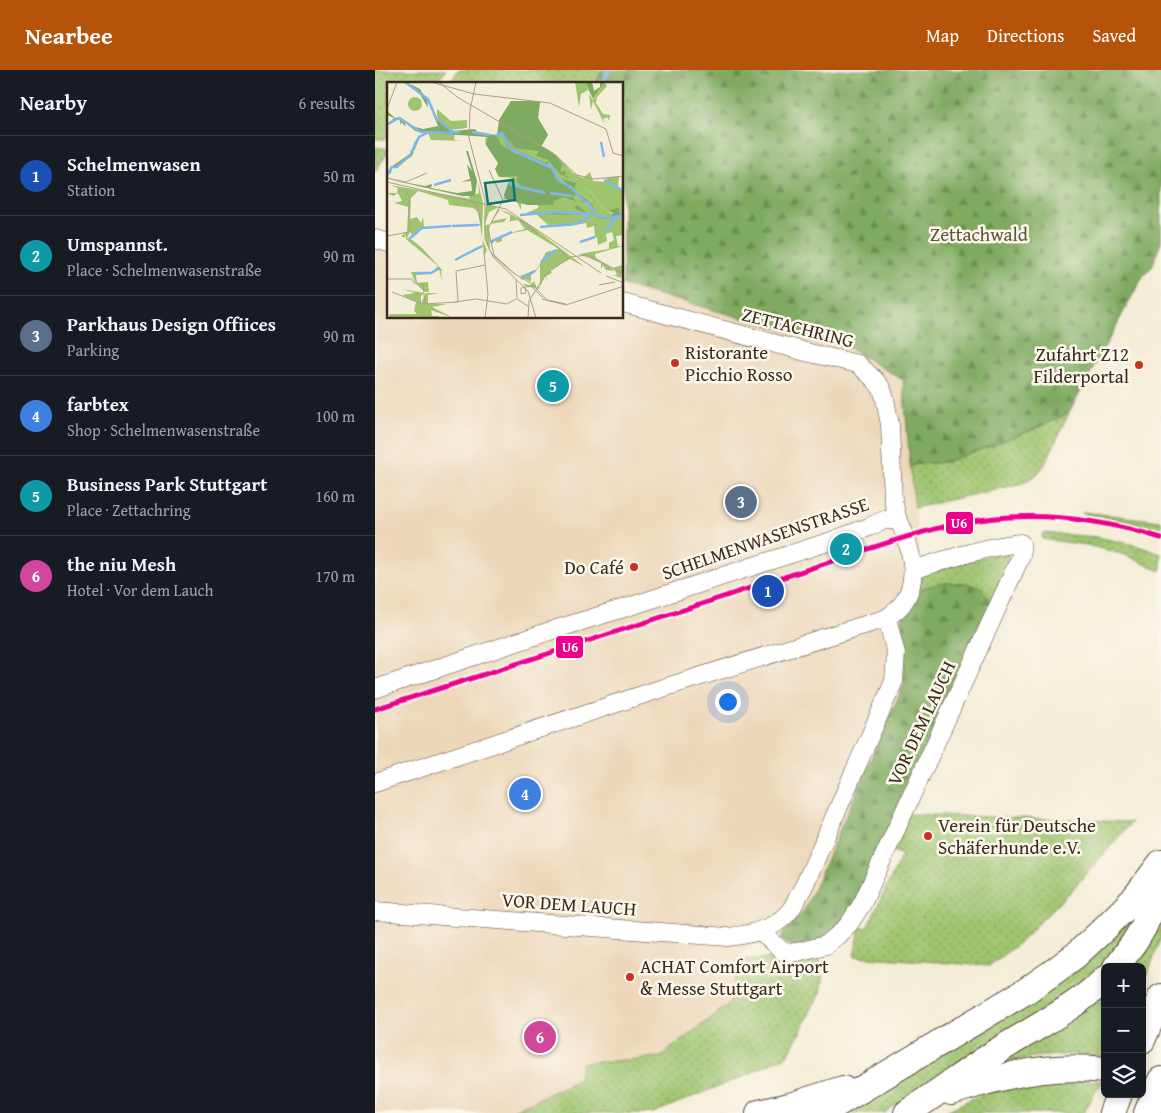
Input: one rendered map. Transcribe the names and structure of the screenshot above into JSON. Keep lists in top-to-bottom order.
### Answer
{
  "streets": {
    "street": ["ZETTACHRING", "SCHELMENWASENSTRASSE", "VOR DEM LAUCH"]
  },
  "crossings": [
    ["ZETTACHRING", "SCHELMENWASENSTRASSE"],
    ["SCHELMENWASENSTRASSE", "VOR DEM LAUCH"]
  ],
  "parks": ["Zettachwald"],
  "places": [
    "Ristorante Picchio Rosso",
    "Zufahrt Z12 Filderportal",
    "Do Café",
    "Verein für Deutsche Schäferhunde e.V.",
    "ACHAT Comfort Airport & Messe Stuttgart"
  ],
  "lines": ["transit line U6"],
  "page": {
    "header": "Nearbee",
    "nav": ["Map", "Directions", "Saved"],
    "heading": ["Nearby", "6 results"],
    "list": [
      {
        "mark": "1",
        "name": "Schelmenwasen",
        "note": "Station",
        "value": "50 m"
      },
      {
        "mark": "2",
        "name": "Umspannst.",
        "note": "Place · Schelmenwasenstraße",
        "value": "90 m"
      },
      {
        "mark": "3",
        "name": "Parkhaus Design Offiices",
        "note": "Parking",
        "value": "90 m"
      },
      {
        "mark": "4",
        "name": "farbtex",
        "note": "Shop · Schelmenwasenstraße",
        "value": "100 m"
      },
      {
        "mark": "5",
        "name": "Business Park Stuttgart",
        "note": "Place · Zettachring",
        "value": "160 m"
      },
      {
        "mark": "6",
        "name": "the niu Mesh",
        "note": "Hotel · Vor dem Lauch",
        "value": "170 m"
      }
    ],
    "pins": [
      "5",
      "3",
      "2",
      "1",
      "4",
      "6"
    ],
    "map_buttons": ["+", "−"]
  }
}
